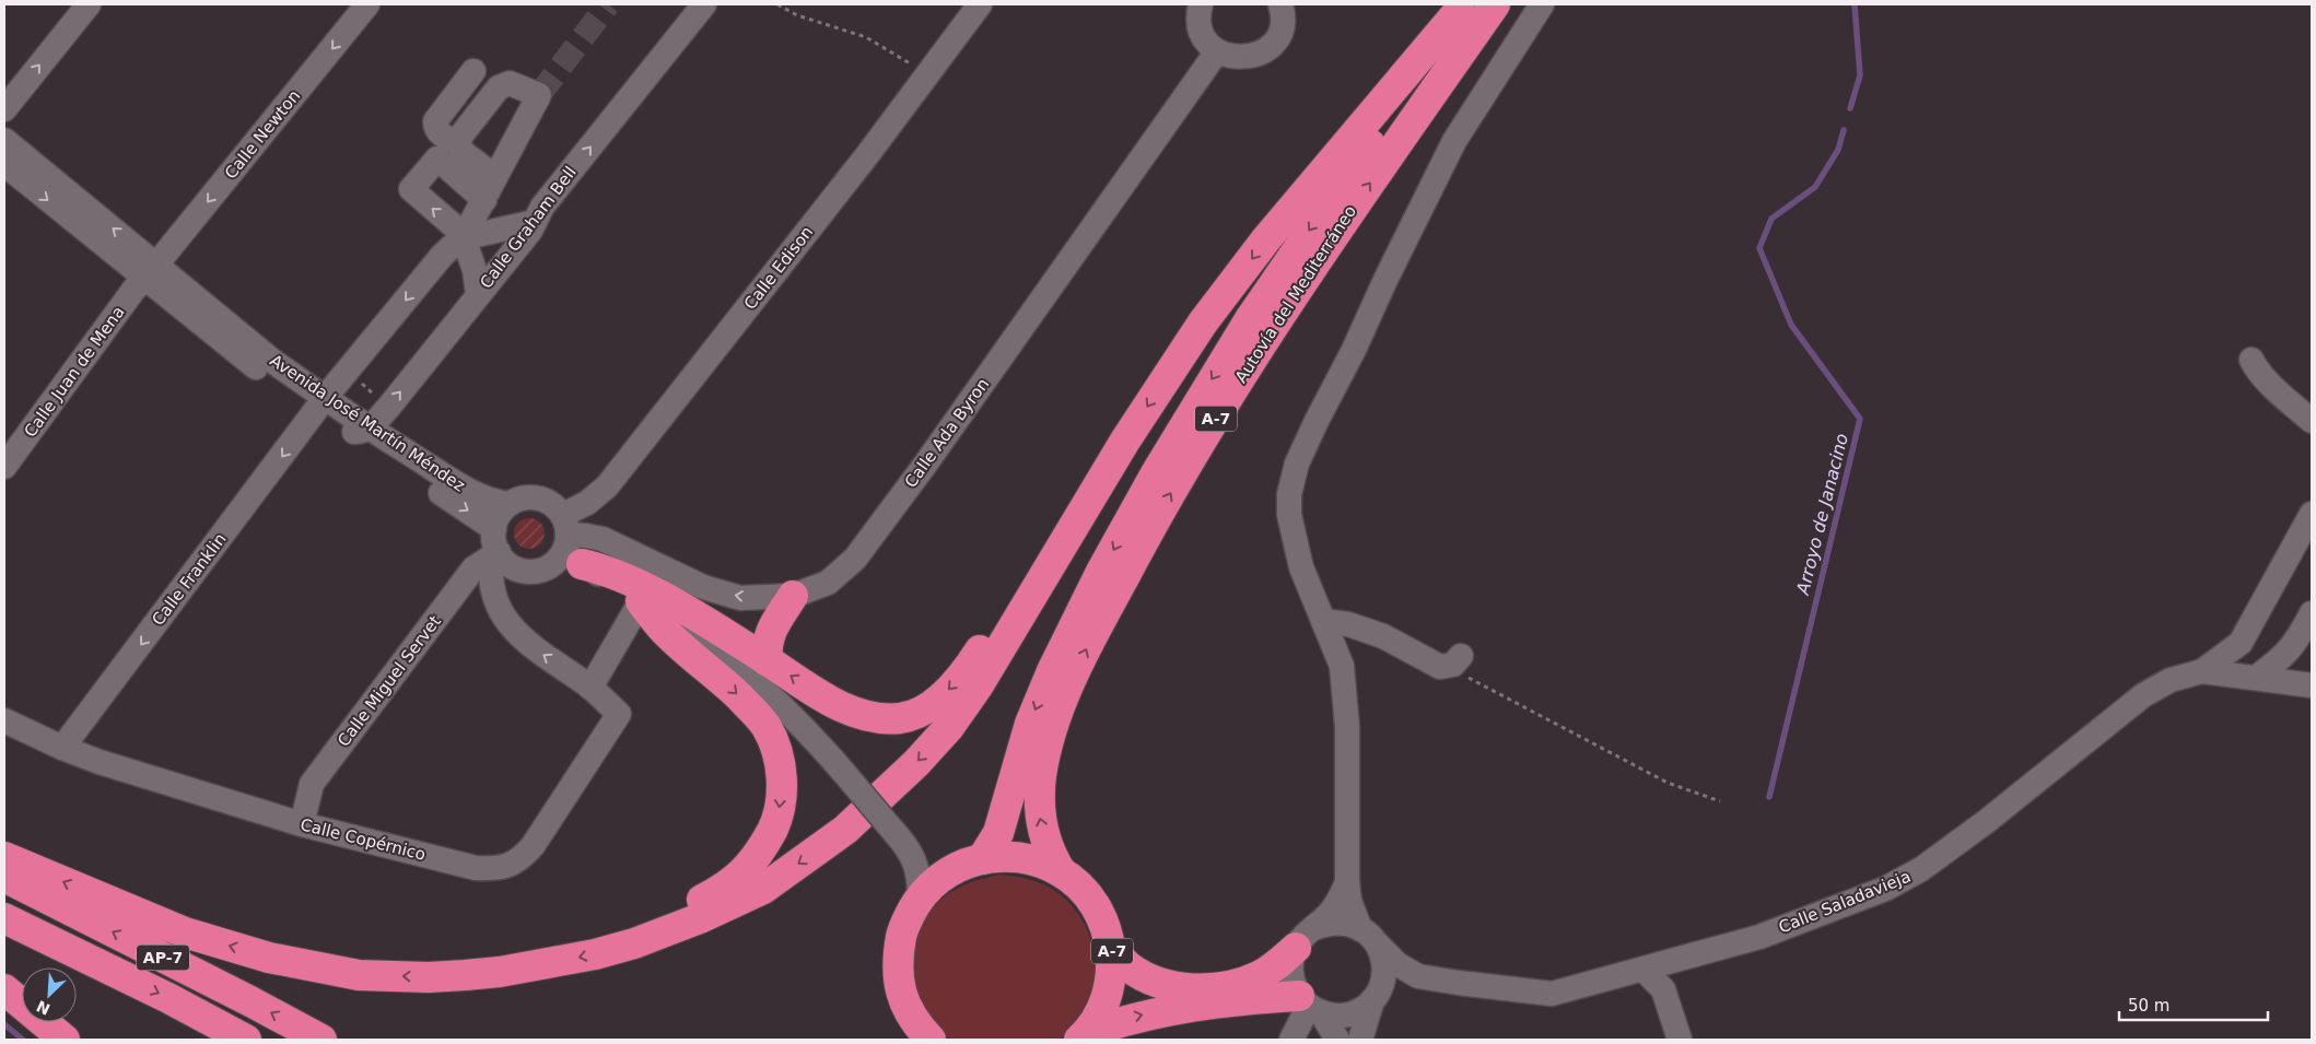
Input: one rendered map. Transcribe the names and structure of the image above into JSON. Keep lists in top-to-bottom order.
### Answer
{
  "streets": {
    "highway": ["Autovía del Mediterráneo", "A-7", "AP-7"],
    "street": [
      "Calle Newton",
      "Calle Graham Bell",
      "Calle Edison",
      "Calle Juan de Mena",
      "Avenida José Martín Méndez",
      "Calle Ada Byron",
      "Calle Franklin",
      "Calle Miguel Servet",
      "Calle Copérnico",
      "Calle Saladavieja"
    ]
  },
  "crossings": [
    ["Calle Newton", "Calle Juan de Mena"],
    ["Calle Newton", "Avenida José Martín Méndez"],
    ["Calle Graham Bell", "Avenida José Martín Méndez"],
    ["Calle Edison", "Avenida José Martín Méndez"],
    ["Calle Edison", "Calle Ada Byron"],
    ["Calle Edison", "Calle Miguel Servet"],
    ["Autovía del Mediterráneo", "A-7"],
    ["Calle Juan de Mena", "Avenida José Martín Méndez"],
    ["Avenida José Martín Méndez", "Calle Ada Byron"],
    ["Avenida José Martín Méndez", "Calle Franklin"],
    ["Avenida José Martín Méndez", "Calle Miguel Servet"],
    ["Calle Ada Byron", "Calle Miguel Servet"],
    ["Calle Franklin", "Calle Copérnico"],
    ["Calle Miguel Servet", "Calle Copérnico"]
  ],
  "one_way": ["Calle Franklin"],
  "water": ["Arroyo de Janacino"],
  "scale_bar": "50 m",
  "north": "bottom left"
}
